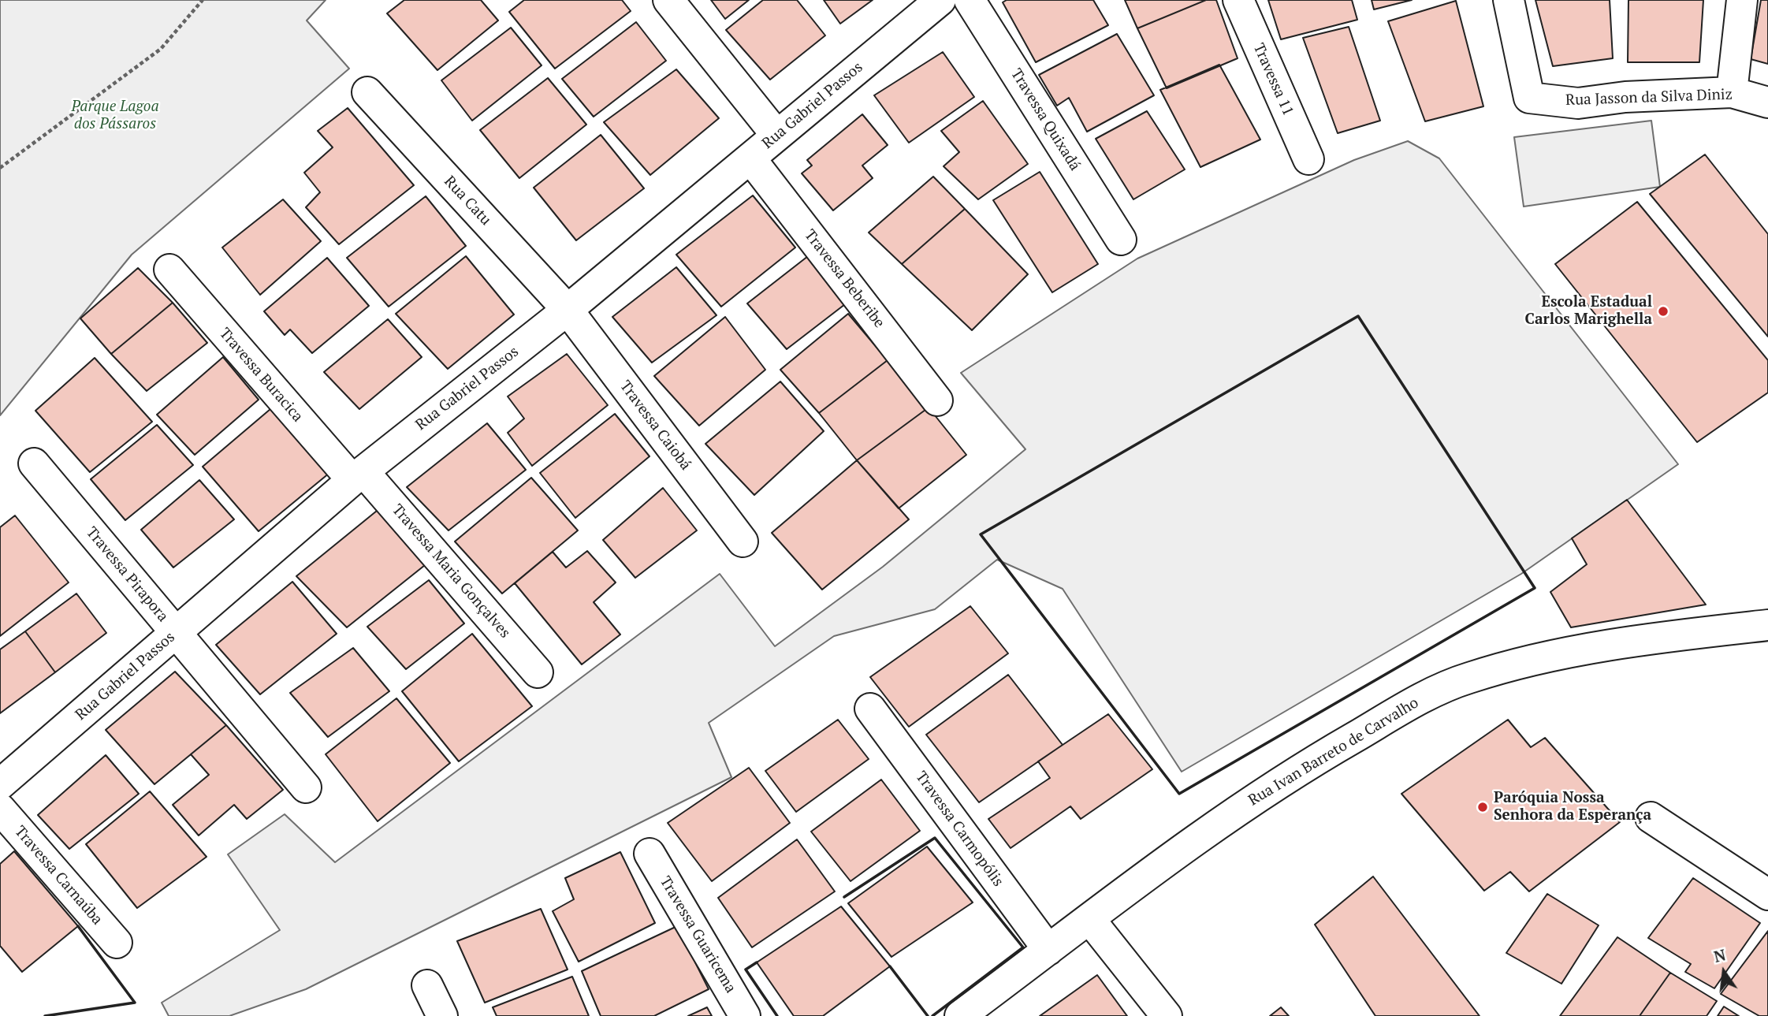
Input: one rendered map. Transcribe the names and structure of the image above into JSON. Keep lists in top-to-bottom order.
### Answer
{
  "streets": {
    "street": [
      "Travessa 11",
      "Rua Jasson da Silva Diniz",
      "Rua Gabriel Passos",
      "Travessa Quixadá",
      "Rua Catu",
      "Travessa Beberibe",
      "Travessa Buracica",
      "Travessa Caiobá",
      "Travessa Maria Gonçalves",
      "Travessa Pirapora",
      "Rua Ivan Barreto de Carvalho",
      "Travessa Carmopólis",
      "Travessa Carnaúba",
      "Travessa Guaricema"
    ]
  },
  "crossings": [
    ["Rua Gabriel Passos", "Rua Catu"],
    ["Rua Gabriel Passos", "Travessa Beberibe"],
    ["Rua Gabriel Passos", "Travessa Buracica"],
    ["Rua Gabriel Passos", "Travessa Caiobá"],
    ["Rua Gabriel Passos", "Travessa Maria Gonçalves"],
    ["Rua Gabriel Passos", "Travessa Pirapora"],
    ["Rua Catu", "Travessa Caiobá"],
    ["Travessa Buracica", "Travessa Maria Gonçalves"],
    ["Rua Ivan Barreto de Carvalho", "Travessa Carmopólis"]
  ],
  "parks": ["Parque Lagoa dos Pássaros"],
  "places": ["Escola Estadual Carlos Marighella", "Paróquia Nossa Senhora da Esperança"],
  "north": "top"
}
